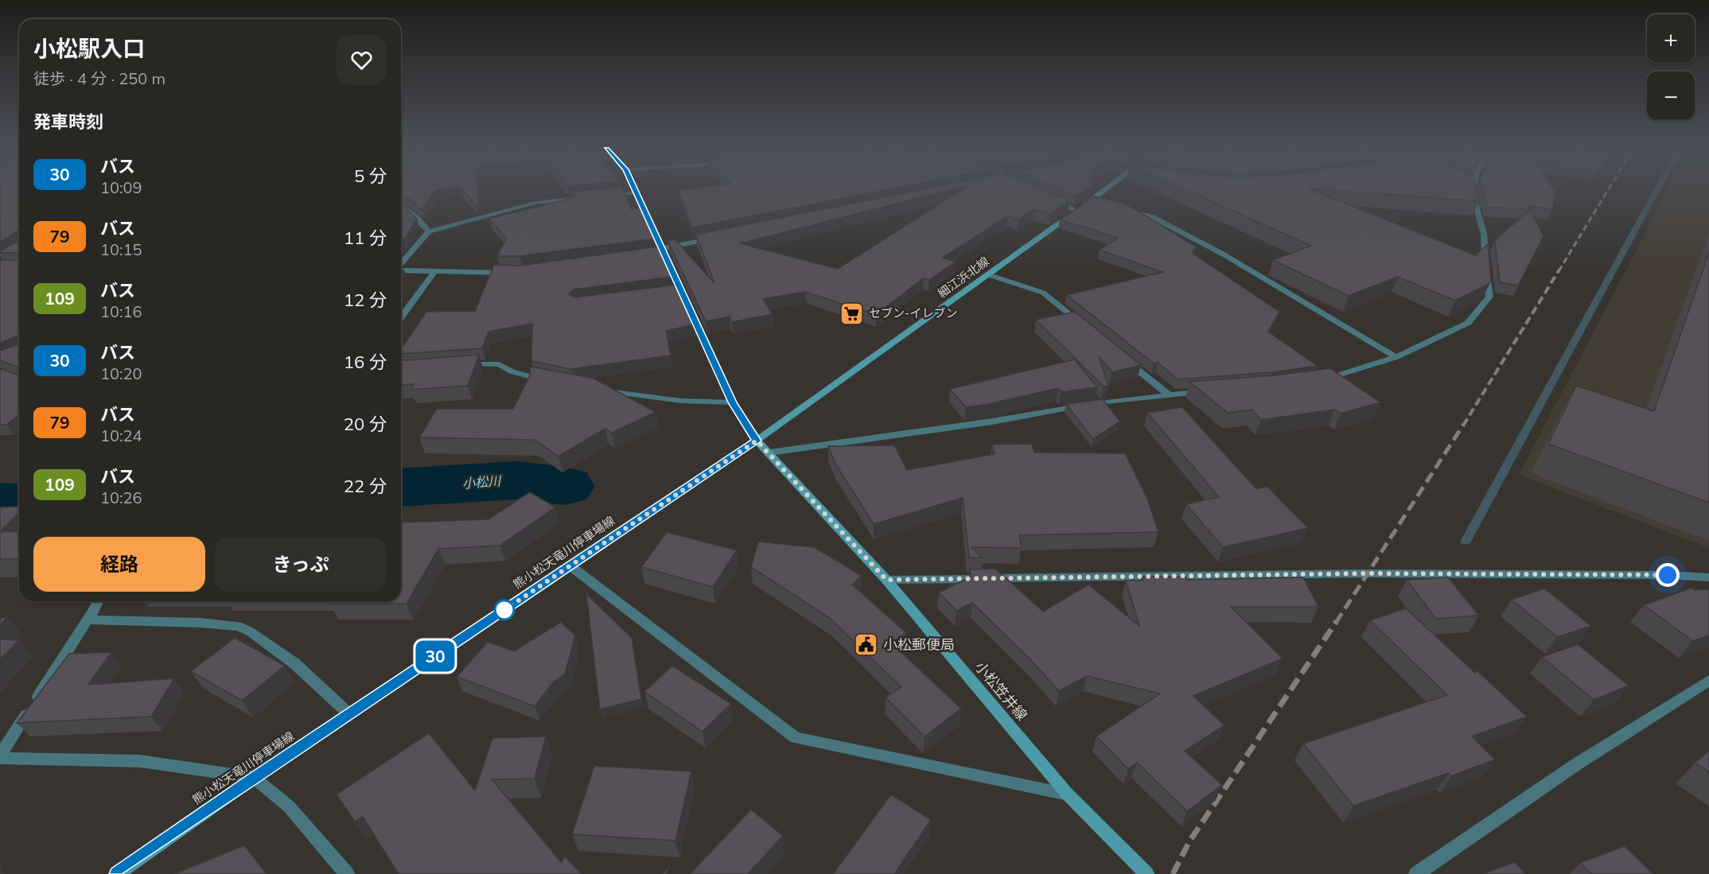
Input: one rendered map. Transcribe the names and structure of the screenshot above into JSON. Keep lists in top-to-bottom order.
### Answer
{
  "streets": {
    "main road": ["細江浜北線", "熊小松天竜川停車場線", "小松笠井線"]
  },
  "crossings": [
    ["細江浜北線", "熊小松天竜川停車場線"],
    ["細江浜北線", "小松笠井線"],
    ["熊小松天竜川停車場線", "小松笠井線"]
  ],
  "water": ["小松川"],
  "places": {
    "supermarket": ["セブン-イレブン"],
    "public building": ["小松郵便局"]
  },
  "lines": ["bus line 30"],
  "page": {
    "on_map": "30",
    "map_buttons": ["+", "−"],
    "heading": [
      ["小松駅入口", "徒歩 · 4 分 · 250 m"],
      "発車時刻"
    ],
    "list": [
      {
        "mark": "30",
        "name": "バス",
        "note": "10:09",
        "value": "5 分"
      },
      {
        "mark": "79",
        "name": "バス",
        "note": "10:15",
        "value": "11 分"
      },
      {
        "mark": "109",
        "name": "バス",
        "note": "10:16",
        "value": "12 分"
      },
      {
        "mark": "30",
        "name": "バス",
        "note": "10:20",
        "value": "16 分"
      },
      {
        "mark": "79",
        "name": "バス",
        "note": "10:24",
        "value": "20 分"
      },
      {
        "mark": "109",
        "name": "バス",
        "note": "10:26",
        "value": "22 分"
      }
    ],
    "buttons": ["経路", "きっぷ"]
  }
}
